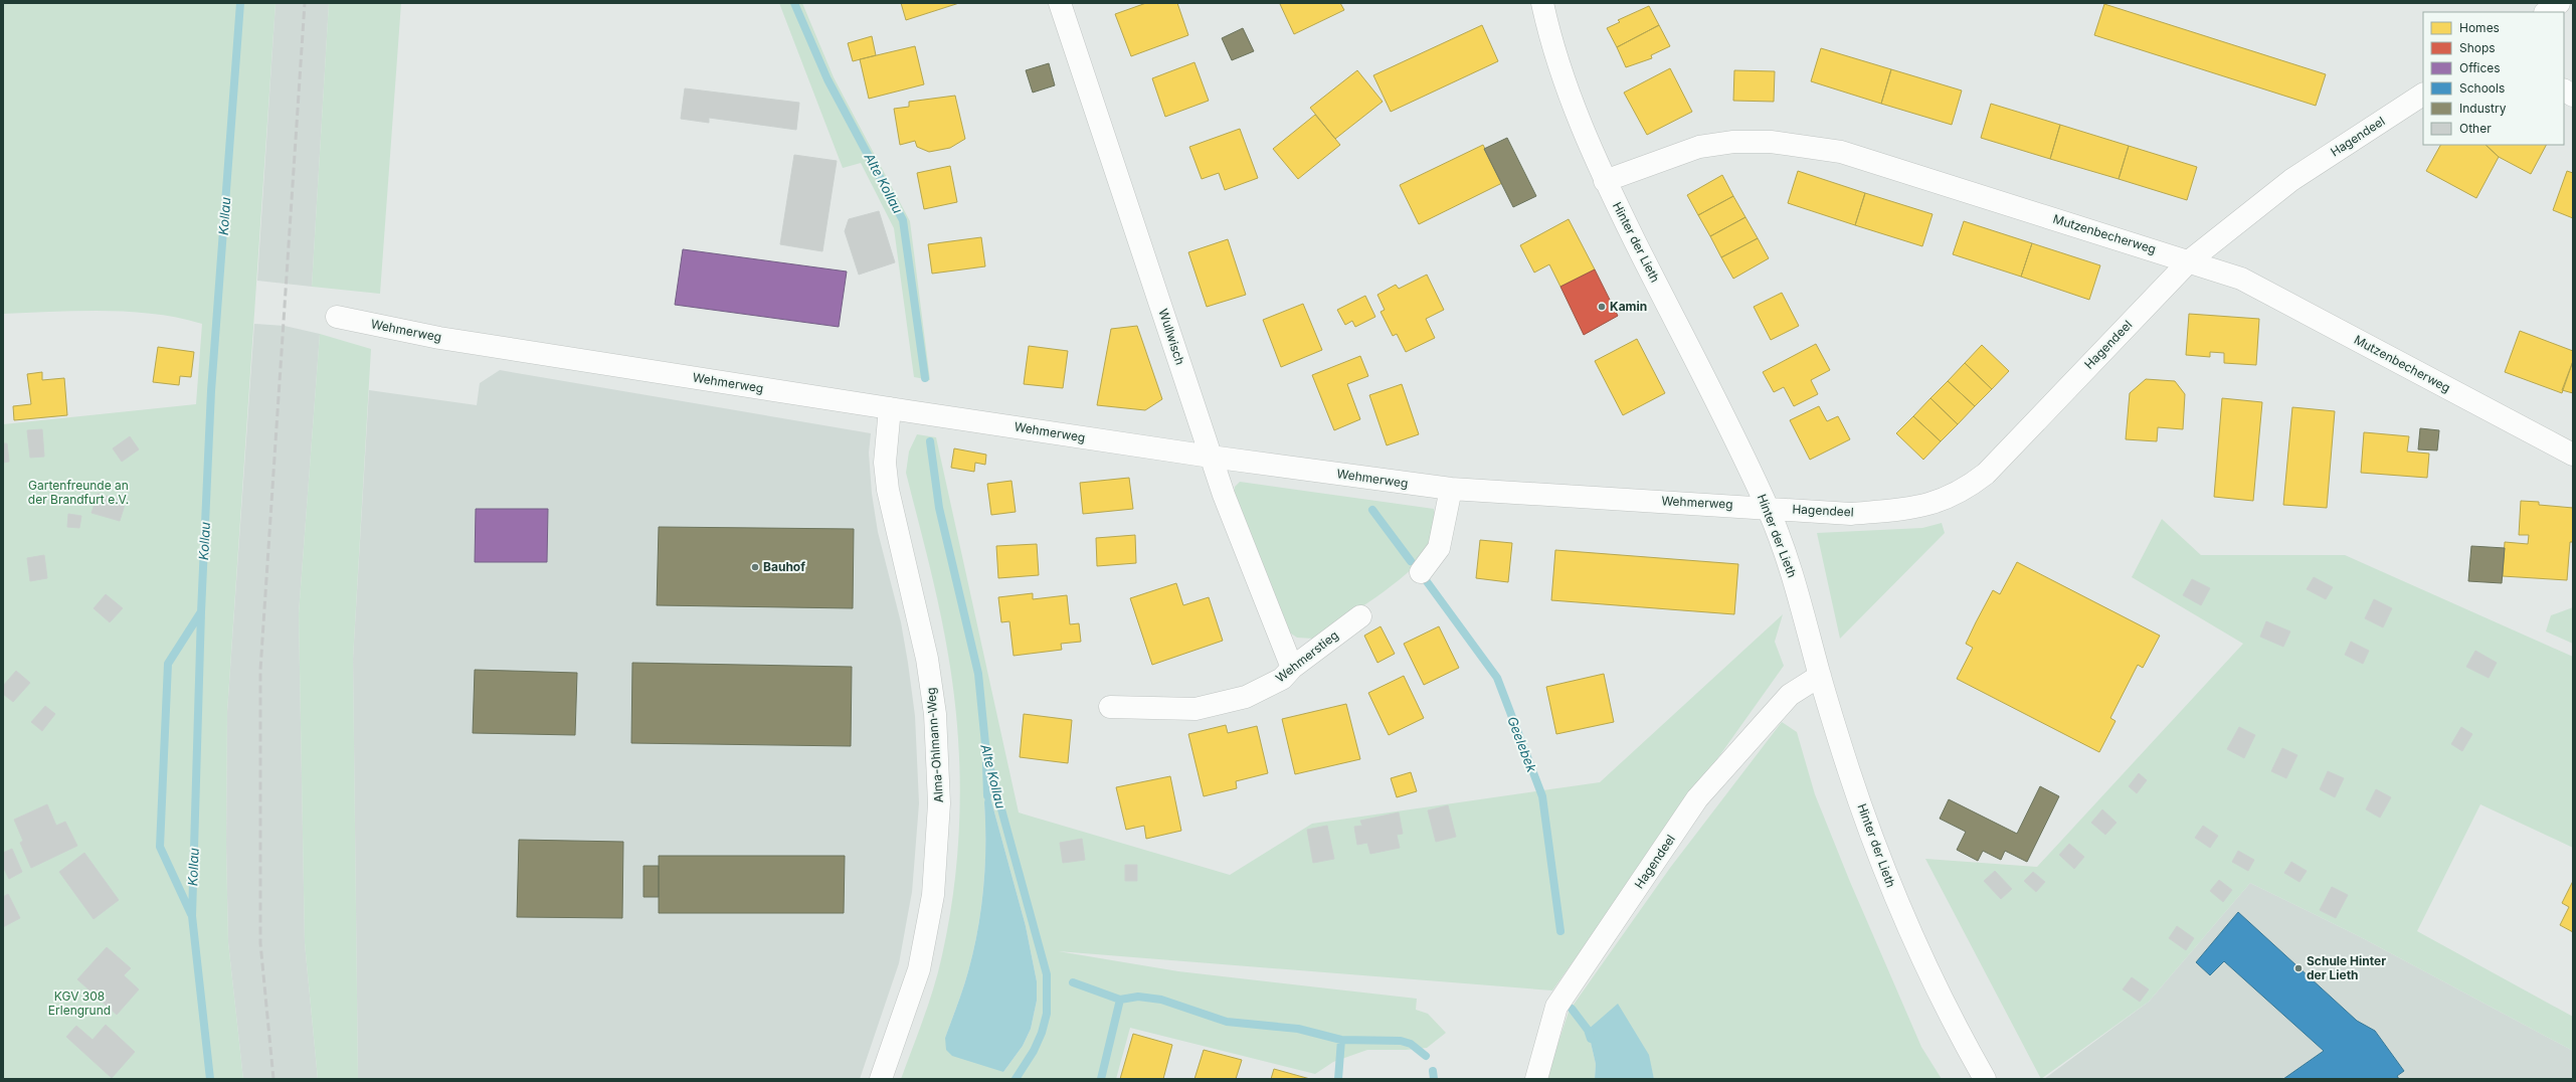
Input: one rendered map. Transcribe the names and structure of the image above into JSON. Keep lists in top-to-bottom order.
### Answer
{
  "streets": {
    "street": [
      "Hagendeel",
      "Mutzenbecherweg",
      "Hinter der Lieth",
      "Wehmerweg",
      "Wullwisch",
      "Wehmerstieg",
      "Alma-Ohlmann-Weg"
    ]
  },
  "crossings": [
    ["Hagendeel", "Mutzenbecherweg"],
    ["Hagendeel", "Hinter der Lieth"],
    ["Hagendeel", "Wehmerweg"],
    ["Mutzenbecherweg", "Hinter der Lieth"],
    ["Hinter der Lieth", "Wehmerweg"],
    ["Wehmerweg", "Wullwisch"],
    ["Wehmerweg", "Alma-Ohlmann-Weg"],
    ["Wullwisch", "Wehmerstieg"]
  ],
  "water": ["Alte Kollau", "Kollau", "Geelebek"],
  "parks": ["Gartenfreunde an der Brandfurt e.V.", "KGV 308 Erlengrund"],
  "places": ["Kamin", "Bauhof", "Schule Hinter der Lieth"],
  "legend": [
    "Homes",
    "Shops",
    "Offices",
    "Schools",
    "Industry",
    "Other"
  ]
}
